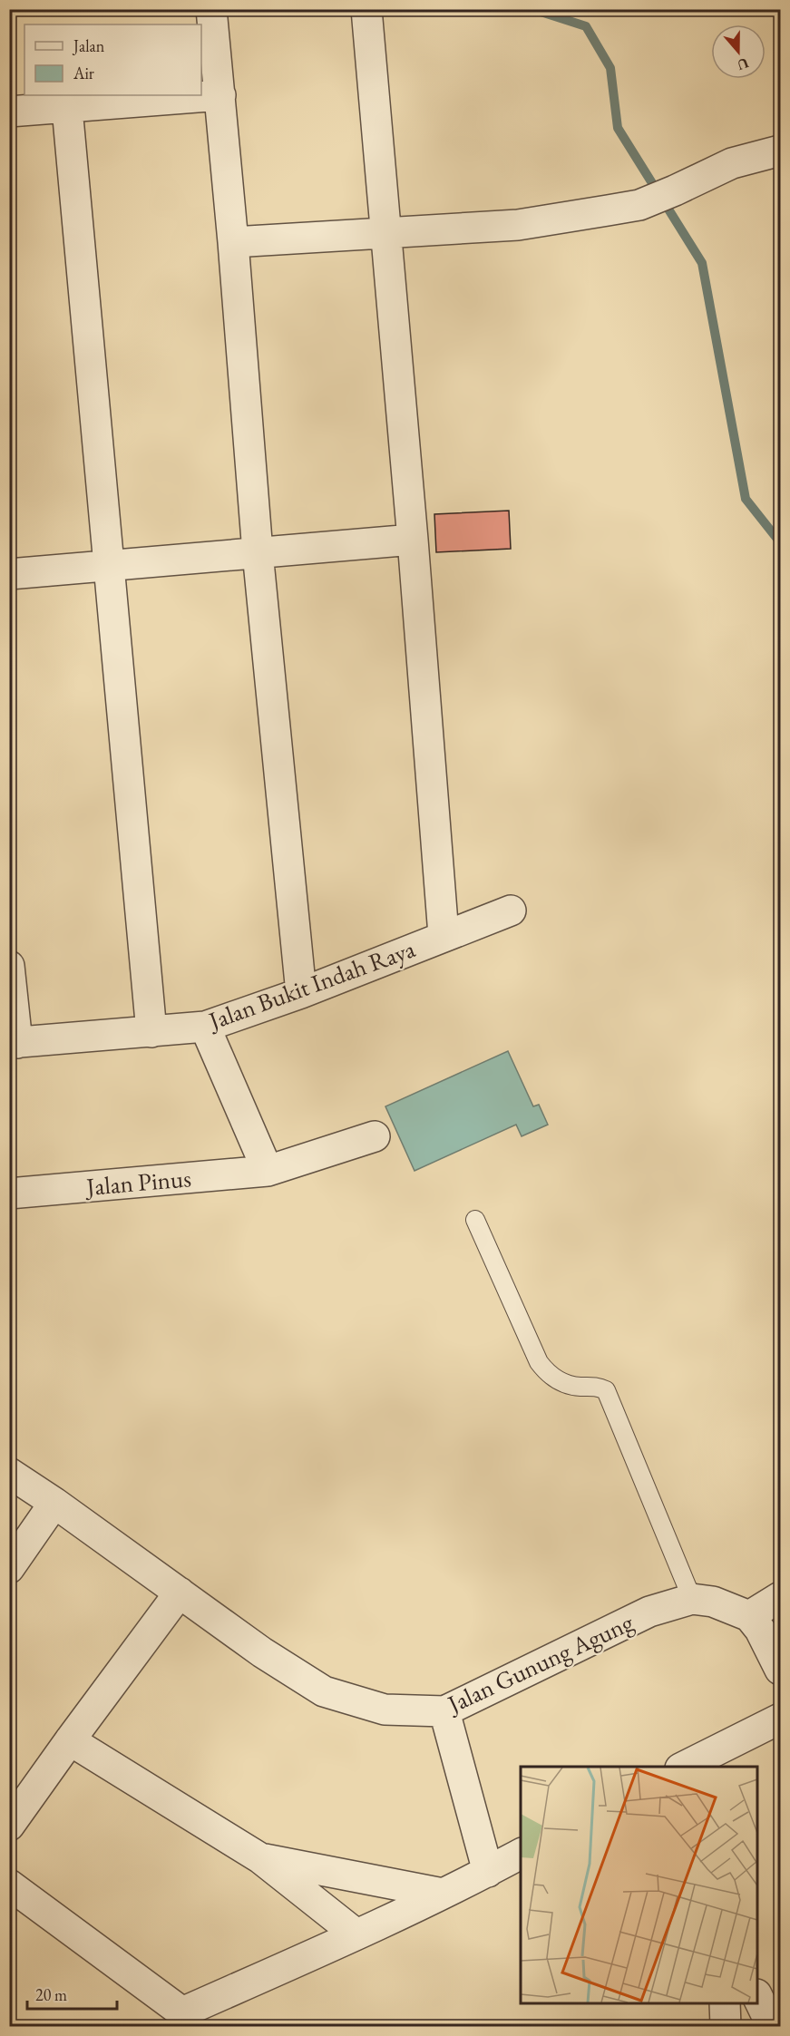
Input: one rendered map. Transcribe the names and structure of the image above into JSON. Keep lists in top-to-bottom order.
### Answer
{
  "streets": {
    "street": ["Jalan Bukit Indah Raya", "Jalan Pinus", "Jalan Gunung Agung"]
  },
  "legend": ["Jalan", "Air"],
  "scale_bar": "20 m",
  "north": "bottom"
}
